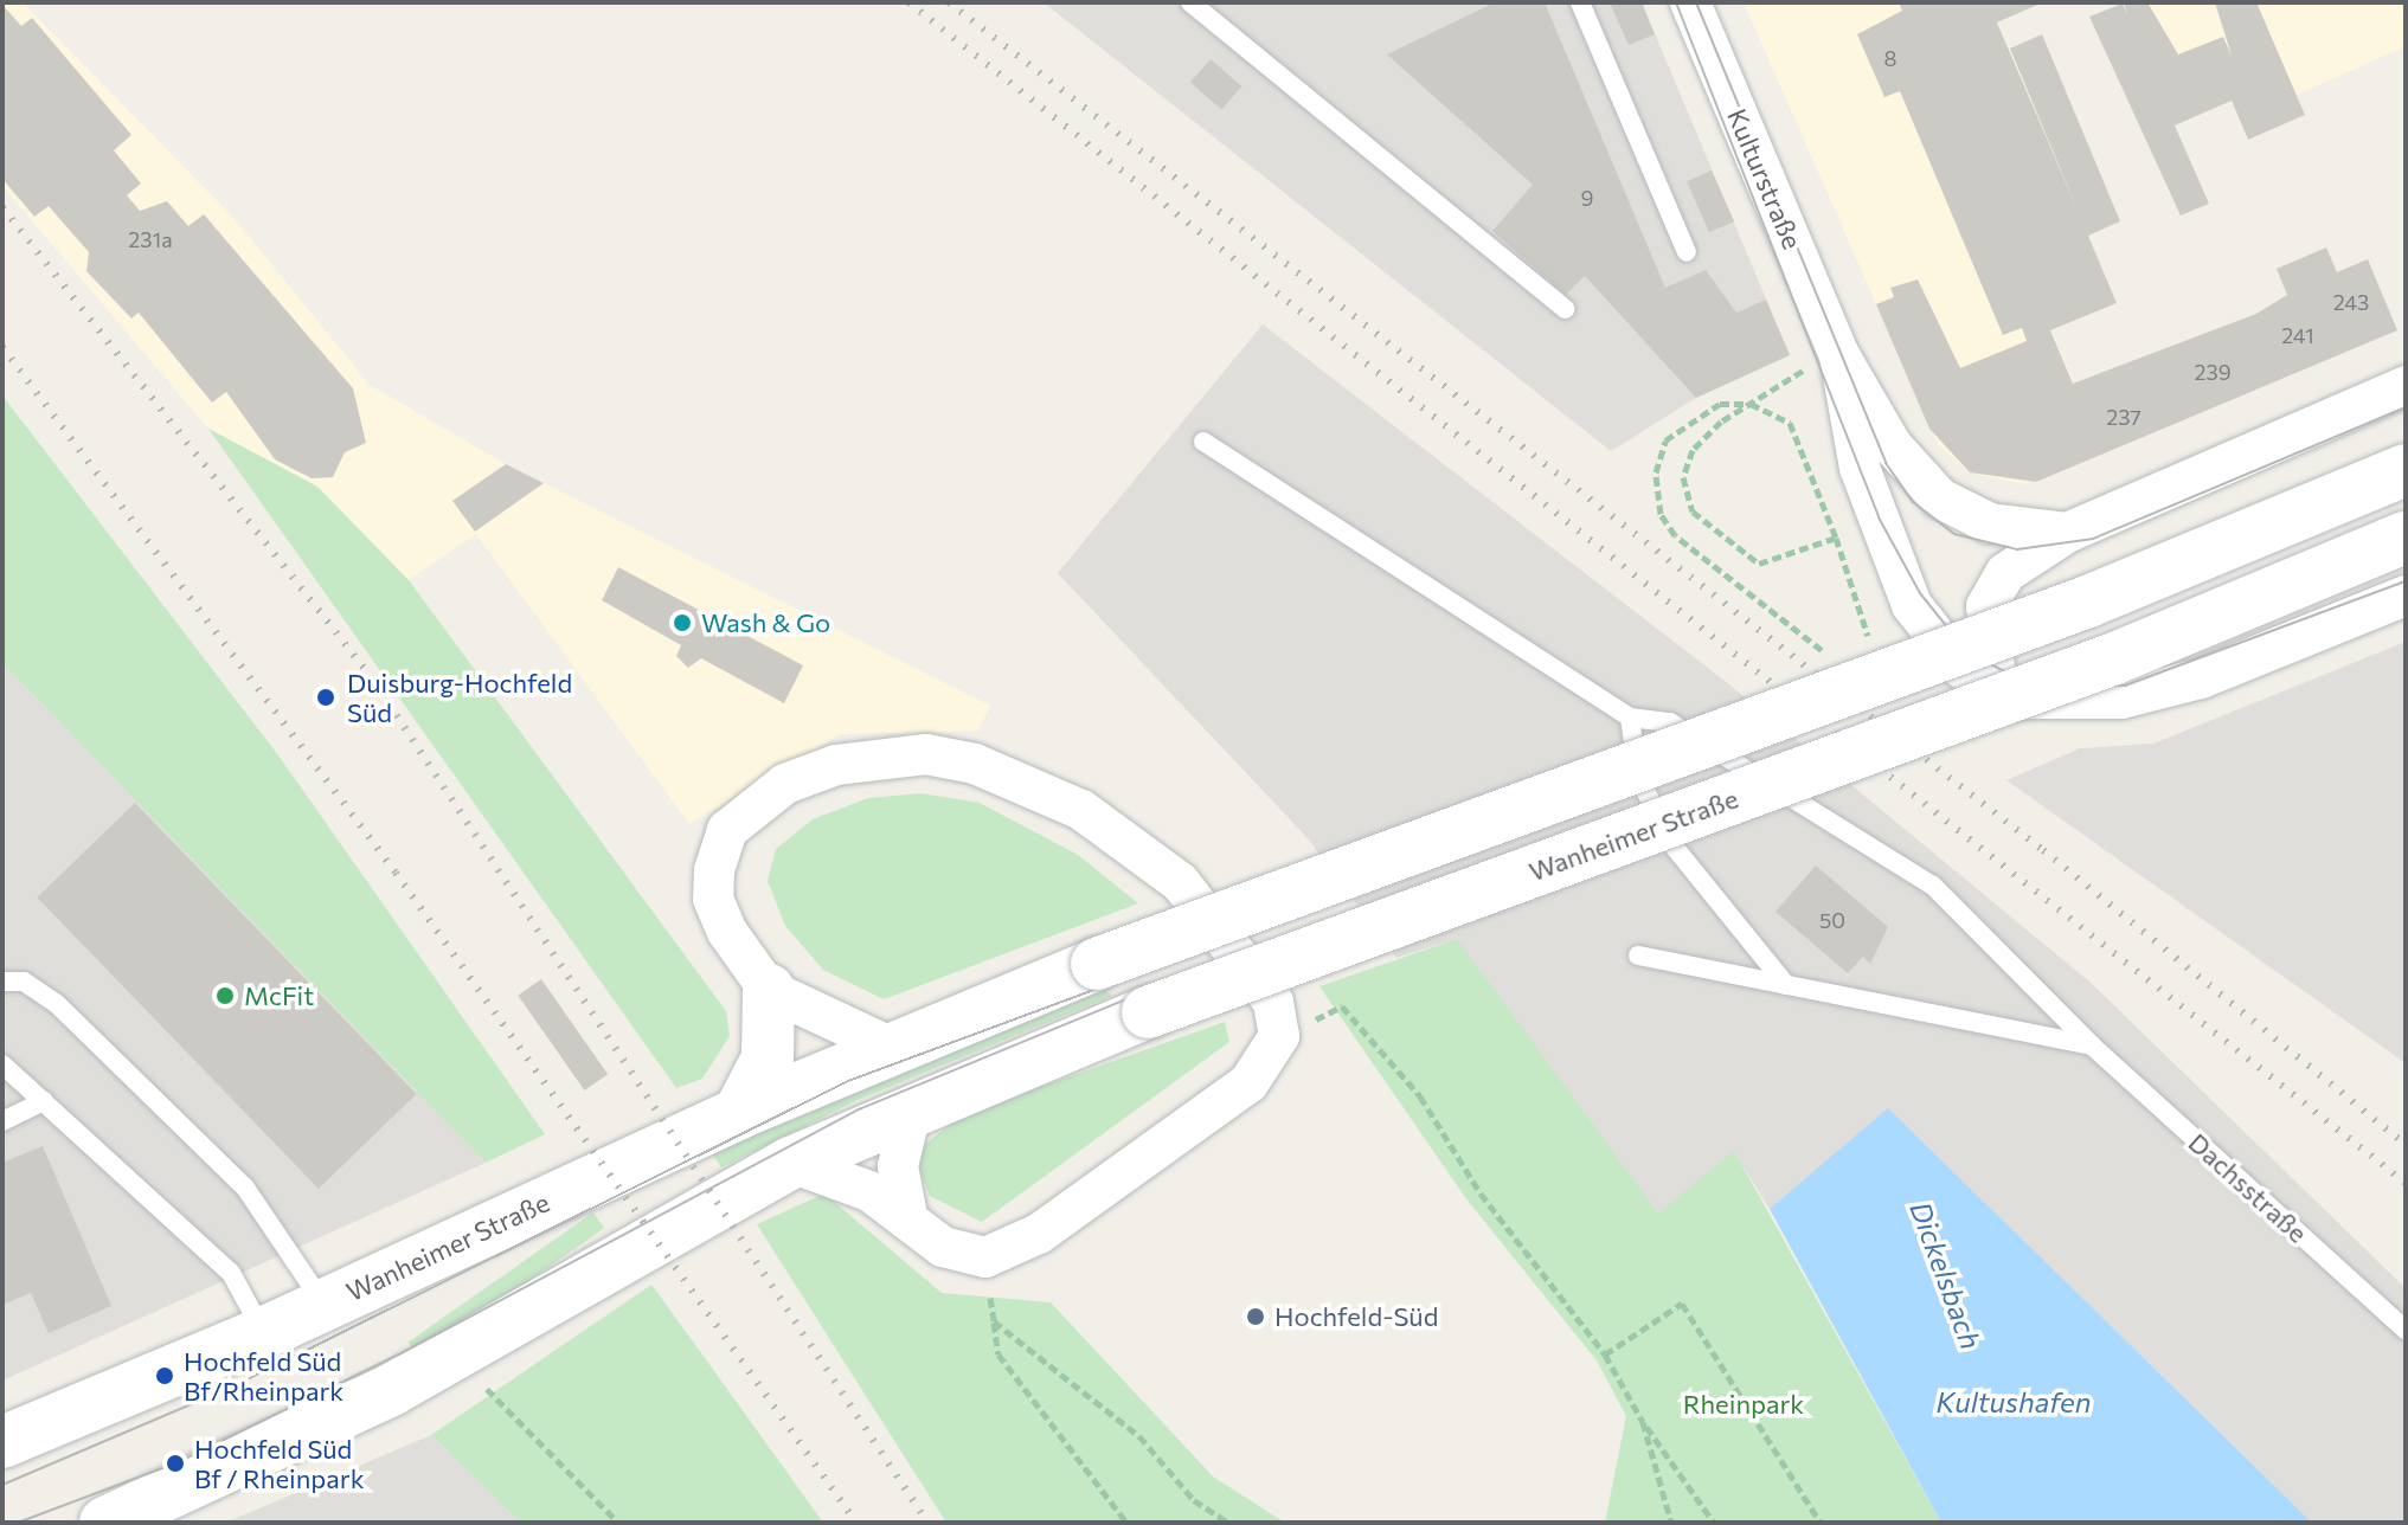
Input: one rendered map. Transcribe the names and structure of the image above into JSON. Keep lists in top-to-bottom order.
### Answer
{
  "streets": {
    "street": ["Kulturstraße", "Wanheimer Straße"],
    "lane": ["Dachsstraße"]
  },
  "water": ["Dickelsbach", "Kultushafen"],
  "parks": ["Rheinpark"],
  "places": [
    "Wash & Go",
    "Duisburg-Hochfeld Süd",
    "McFit",
    "Hochfeld-Süd",
    "Hochfeld Süd Bf/Rheinpark",
    "Hochfeld Süd Bf / Rheinpark"
  ],
  "house_numbers": [
    "8",
    "9",
    "231a",
    "243",
    "241",
    "239",
    "237",
    "50"
  ]
}
